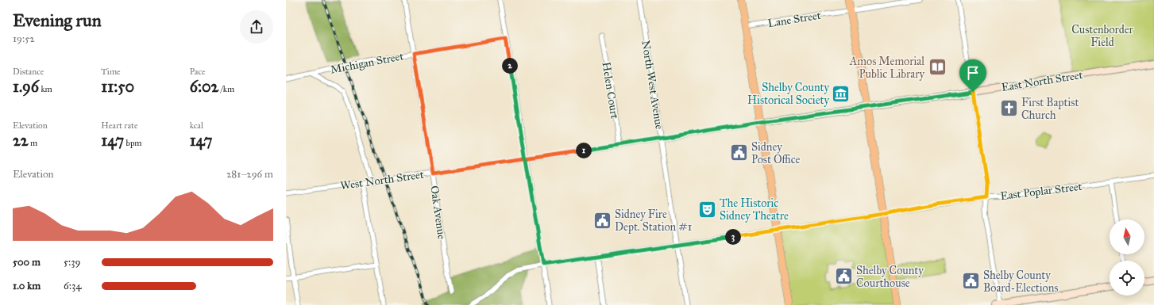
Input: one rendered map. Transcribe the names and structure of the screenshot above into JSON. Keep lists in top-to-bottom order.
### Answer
{
  "streets": {
    "main road": ["East North Street"],
    "street": [
      "Lane Street",
      "Michigan Street",
      "North West Avenue",
      "Helen Court",
      "West North Street",
      "East Poplar Street",
      "Oak Avenue"
    ]
  },
  "crossings": [
    ["Michigan Street", "Oak Avenue"],
    ["East North Street", "West North Street"],
    ["North West Avenue", "West North Street"],
    ["North West Avenue", "East Poplar Street"],
    ["Helen Court", "West North Street"],
    ["West North Street", "Oak Avenue"]
  ],
  "parks": ["Custenborder Field"],
  "places": {
    "library": ["Amos Memorial Public Library"],
    "museum": ["Shelby County Historical Society"],
    "church": ["First Baptist Church"],
    "public building": [
      "Sidney Post Office",
      "Sidney Fire Dept. Station #1",
      "Shelby County Courthouse",
      "Shelby County Board-Elections"
    ],
    "theatre": ["The Historic Sidney Theatre"]
  },
  "north": "top",
  "page": {
    "heading": ["Evening run", "19:52"],
    "stats": [
      ["Distance", "1.96 km"],
      ["Time", "11:50"],
      ["Pace", "6:02 /km"],
      ["Elevation", "22 m"],
      ["Heart rate", "147 bpm"],
      ["kcal", "147"]
    ],
    "pins": ["2", "1", "3"],
    "chart": ["Elevation", "281–296 m"],
    "list": [
      {
        "name": "500 m",
        "note": "5:39"
      },
      {
        "name": "1.0 km",
        "note": "6:34"
      }
    ]
  }
}
